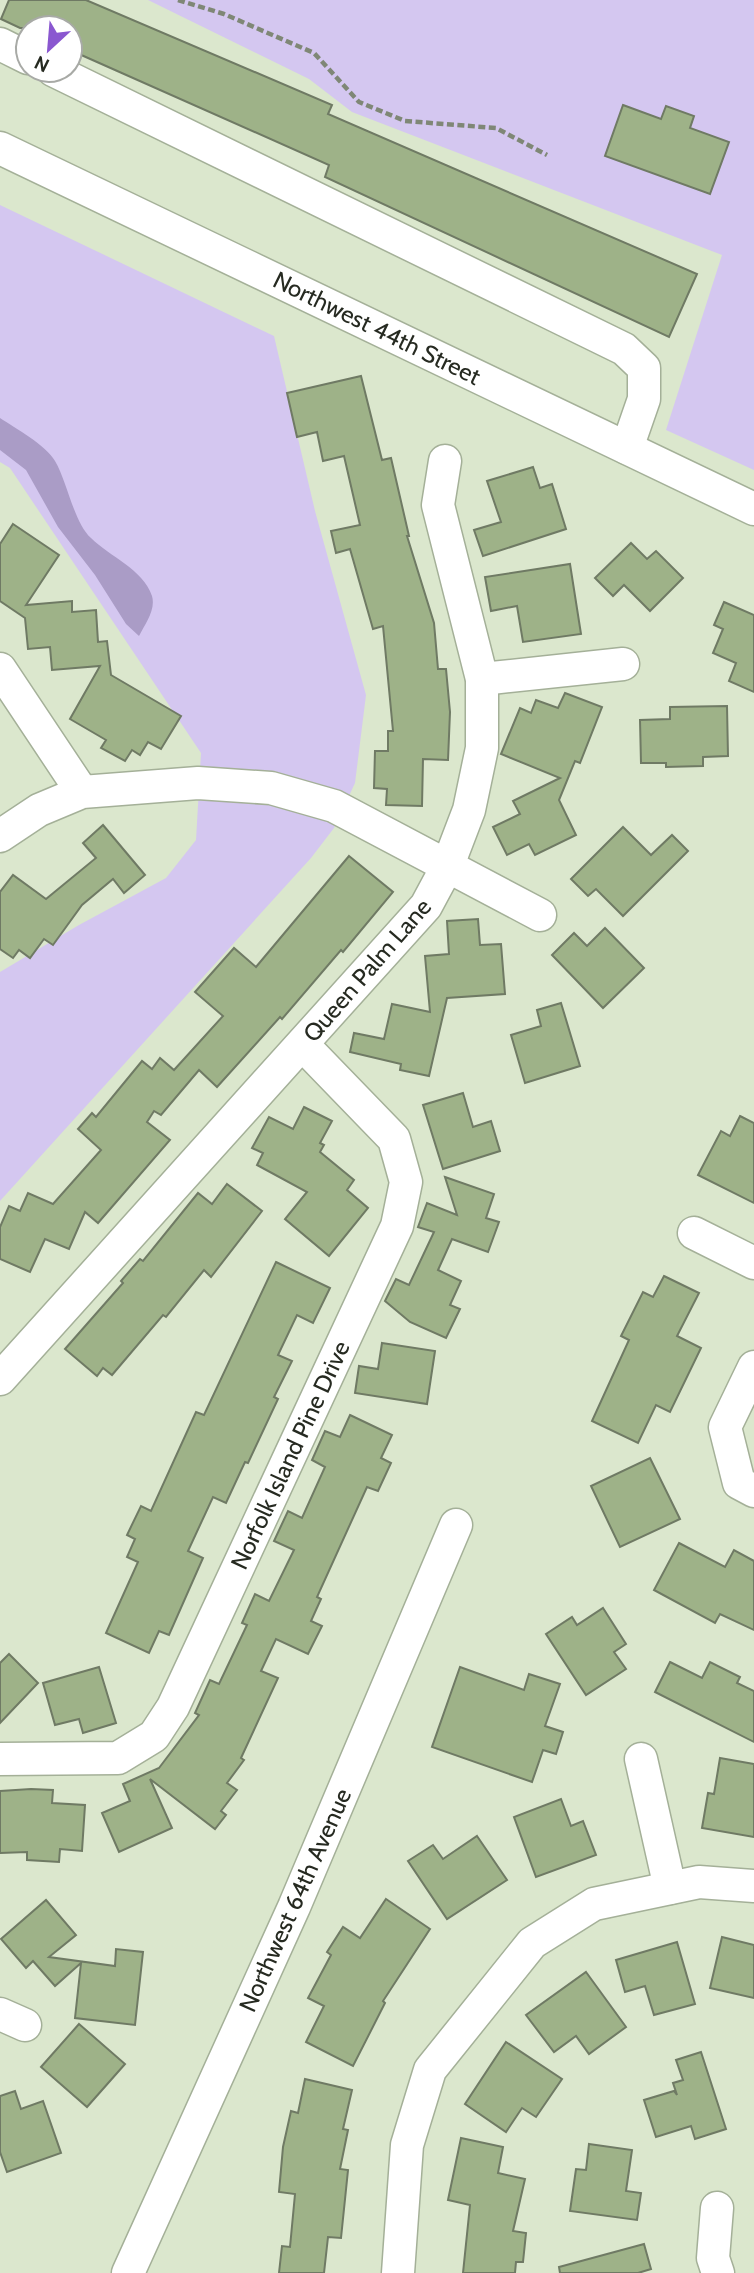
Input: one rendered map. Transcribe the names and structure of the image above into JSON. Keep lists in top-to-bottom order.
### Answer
{
  "streets": {
    "street": [
      "Northwest 44th Street",
      "Queen Palm Lane",
      "Norfolk Island Pine Drive",
      "Northwest 64th Avenue"
    ]
  },
  "crossings": [
    ["Queen Palm Lane", "Norfolk Island Pine Drive"]
  ],
  "north": "bottom left"
}
